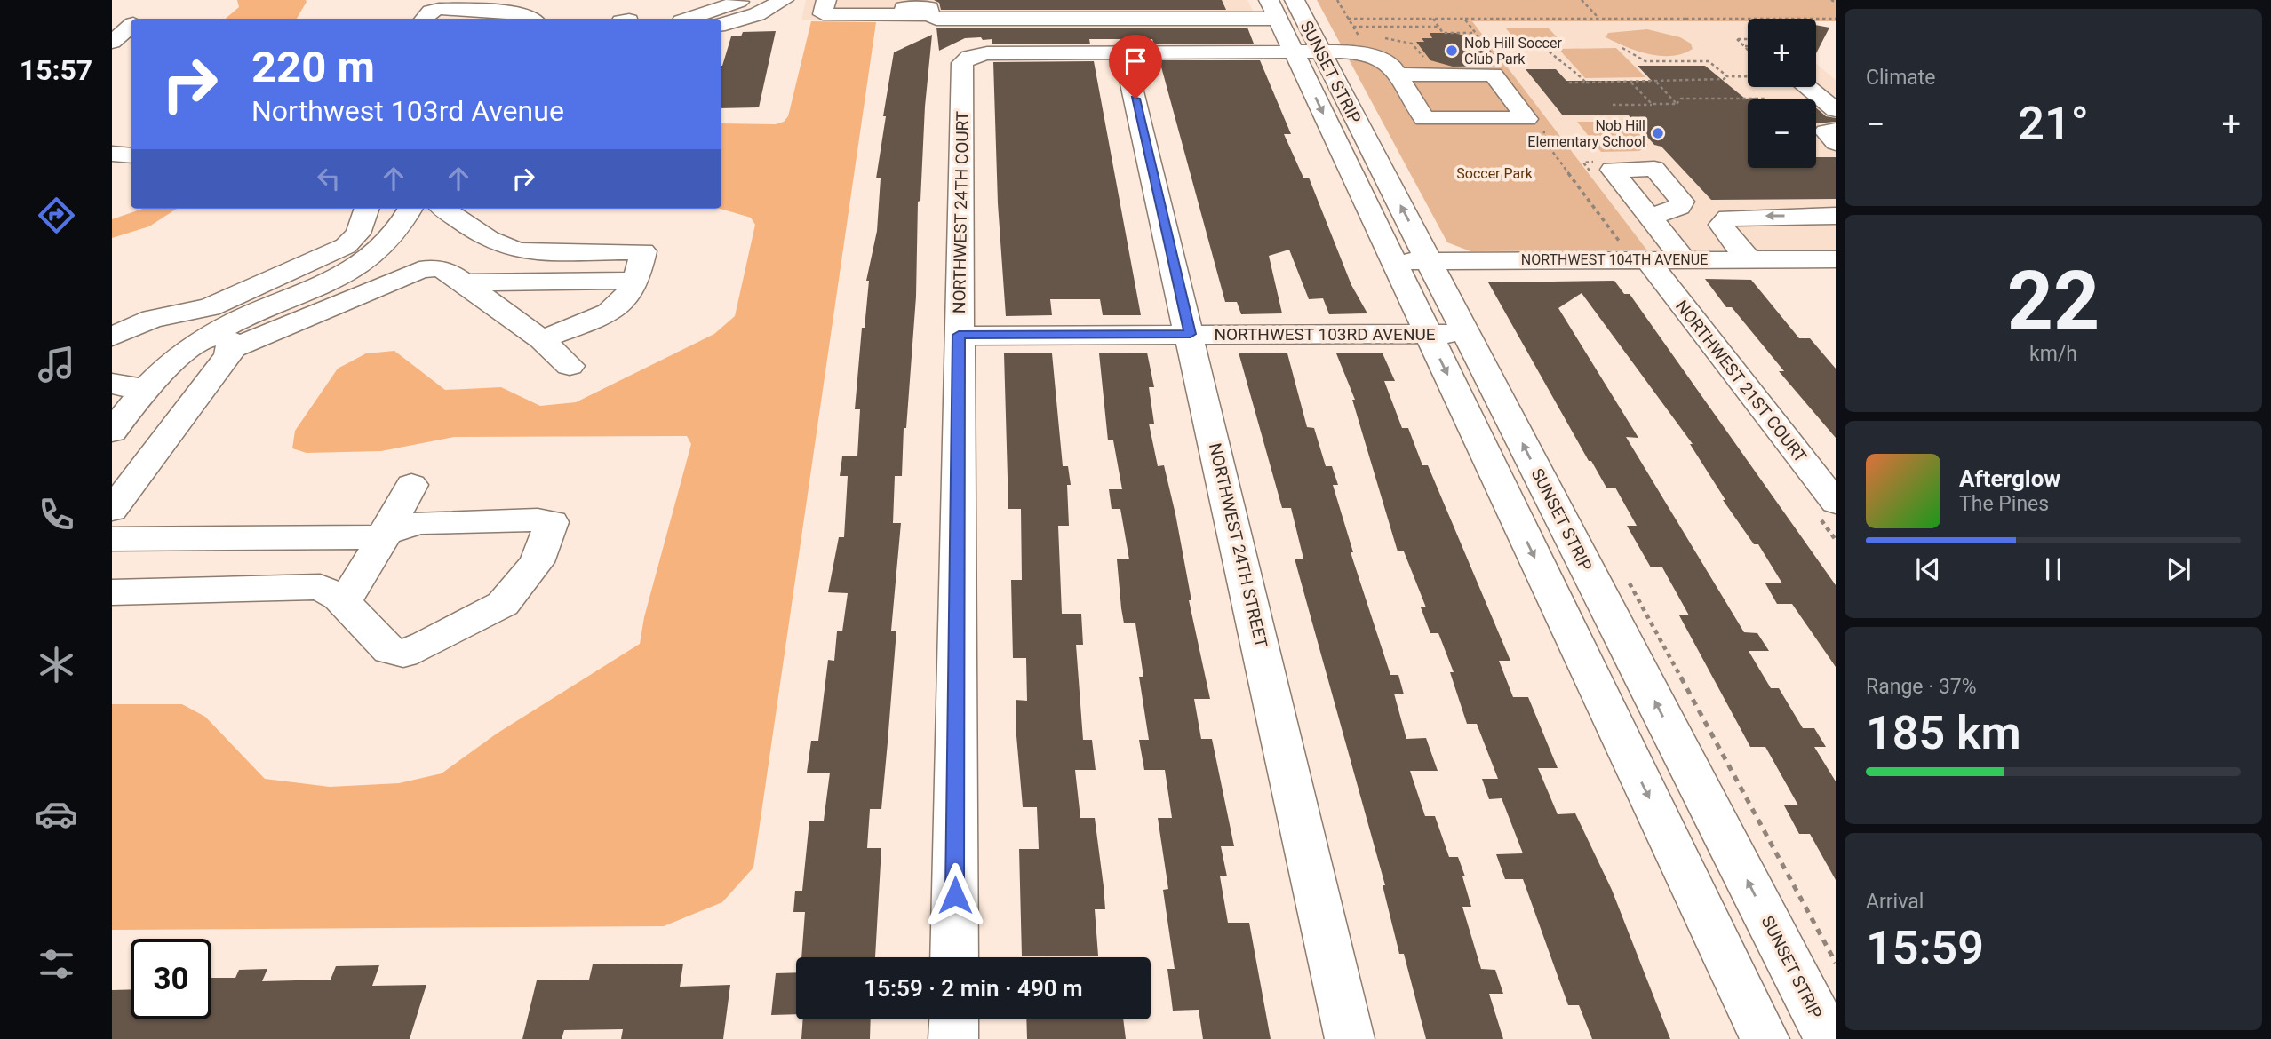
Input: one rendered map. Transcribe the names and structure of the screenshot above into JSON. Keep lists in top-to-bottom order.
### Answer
{
  "streets": {
    "street": [
      "SUNSET STRIP",
      "NORTHWEST 24TH COURT",
      "NORTHWEST 104TH AVENUE",
      "NORTHWEST 103RD AVENUE",
      "NORTHWEST 21ST COURT",
      "NORTHWEST 24TH STREET"
    ]
  },
  "crossings": [
    ["SUNSET STRIP", "NORTHWEST 104TH AVENUE"],
    ["SUNSET STRIP", "NORTHWEST 103RD AVENUE"],
    ["NORTHWEST 24TH COURT", "NORTHWEST 103RD AVENUE"],
    ["NORTHWEST 24TH COURT", "NORTHWEST 24TH STREET"],
    ["NORTHWEST 104TH AVENUE", "NORTHWEST 21ST COURT"],
    ["NORTHWEST 103RD AVENUE", "NORTHWEST 24TH STREET"]
  ],
  "parks": ["Soccer Park"],
  "places": ["Nob Hill Soccer Club Park", "Nob Hill Elementary School"],
  "page": {
    "tabs": "15:57",
    "tile": [
      "Climate",
      ["22", "km/h"],
      ["Range · 37%", "185 km"],
      ["Arrival", "15:59"]
    ],
    "map_buttons": ["+", "−"],
    "turn": ["220 m", "Northwest 103rd Avenue"],
    "heat": ["−", "21°", "+"],
    "song": ["Afterglow", "The Pines"],
    "limit": "30",
    "trip": "15:59 · 2 min · 490 m"
  }
}
